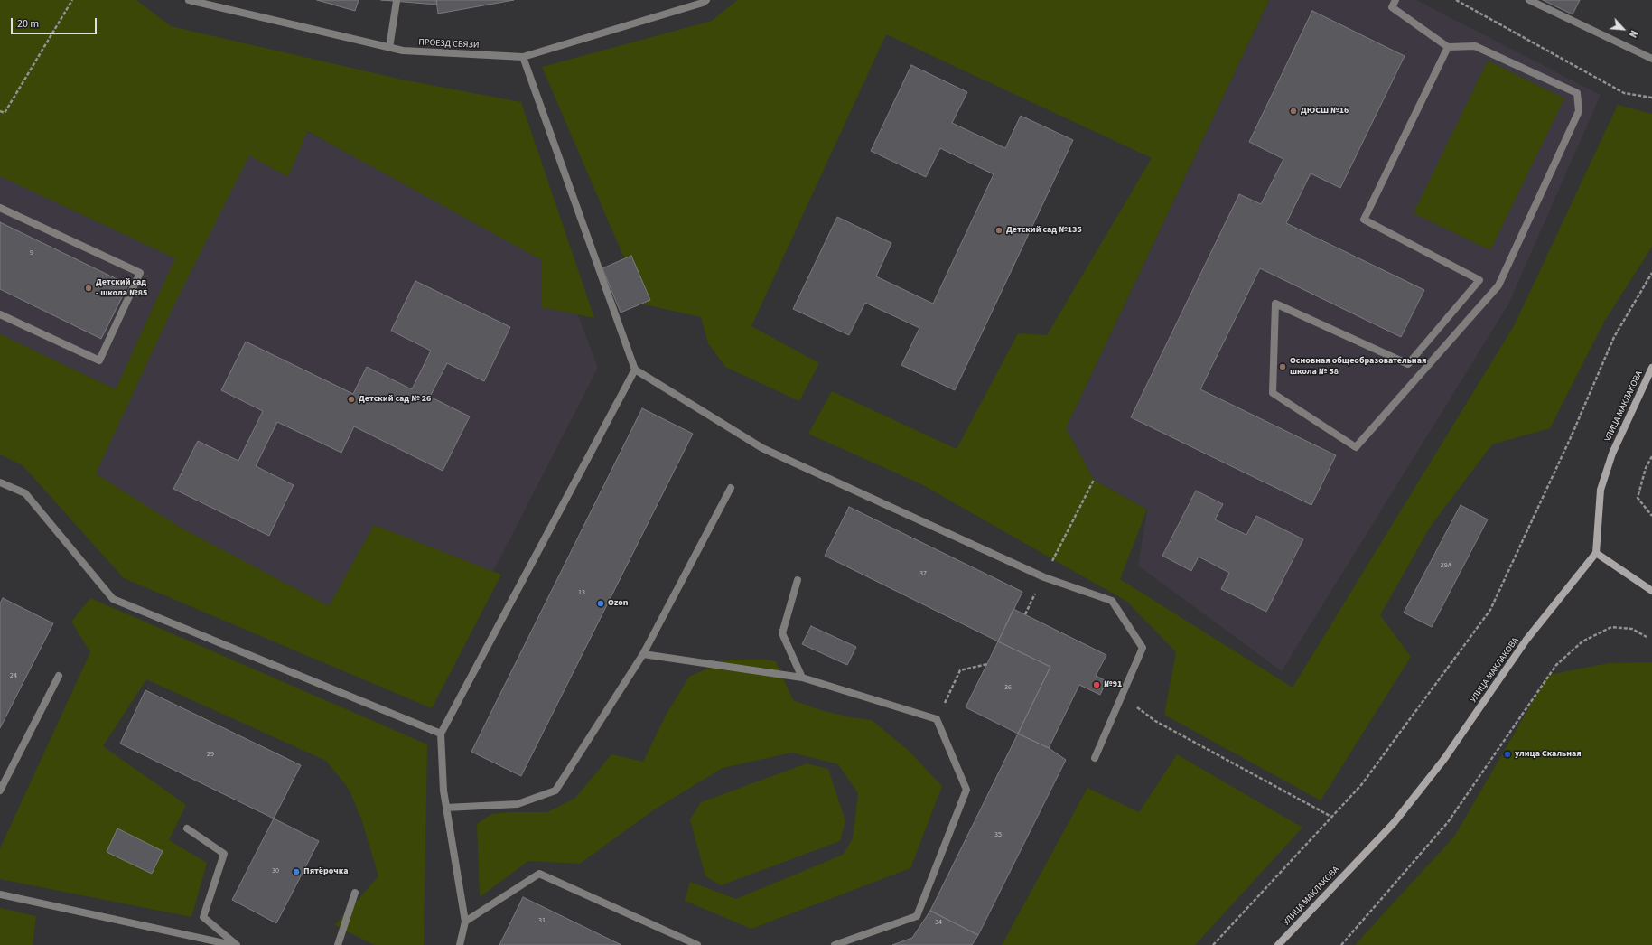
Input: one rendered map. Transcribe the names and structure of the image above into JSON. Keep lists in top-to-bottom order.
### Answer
{
  "streets": {
    "street": ["ПРОЕЗД СВЯЗИ", "УЛИЦА МАКЛАКОВА"]
  },
  "places": [
    "ДЮСШ №16",
    "Детский сад №135",
    "Детский сад - школа №85",
    "Основная общеобразовательная школа № 58",
    "Детский сад № 26",
    "Ozon",
    "№91",
    "улица Скальная",
    "Пятёрочка"
  ],
  "house_numbers": [
    "9",
    "39А",
    "37",
    "13",
    "24",
    "36",
    "29",
    "35",
    "30",
    "31",
    "34"
  ],
  "scale_bar": "20 m",
  "north": "bottom right"
}
